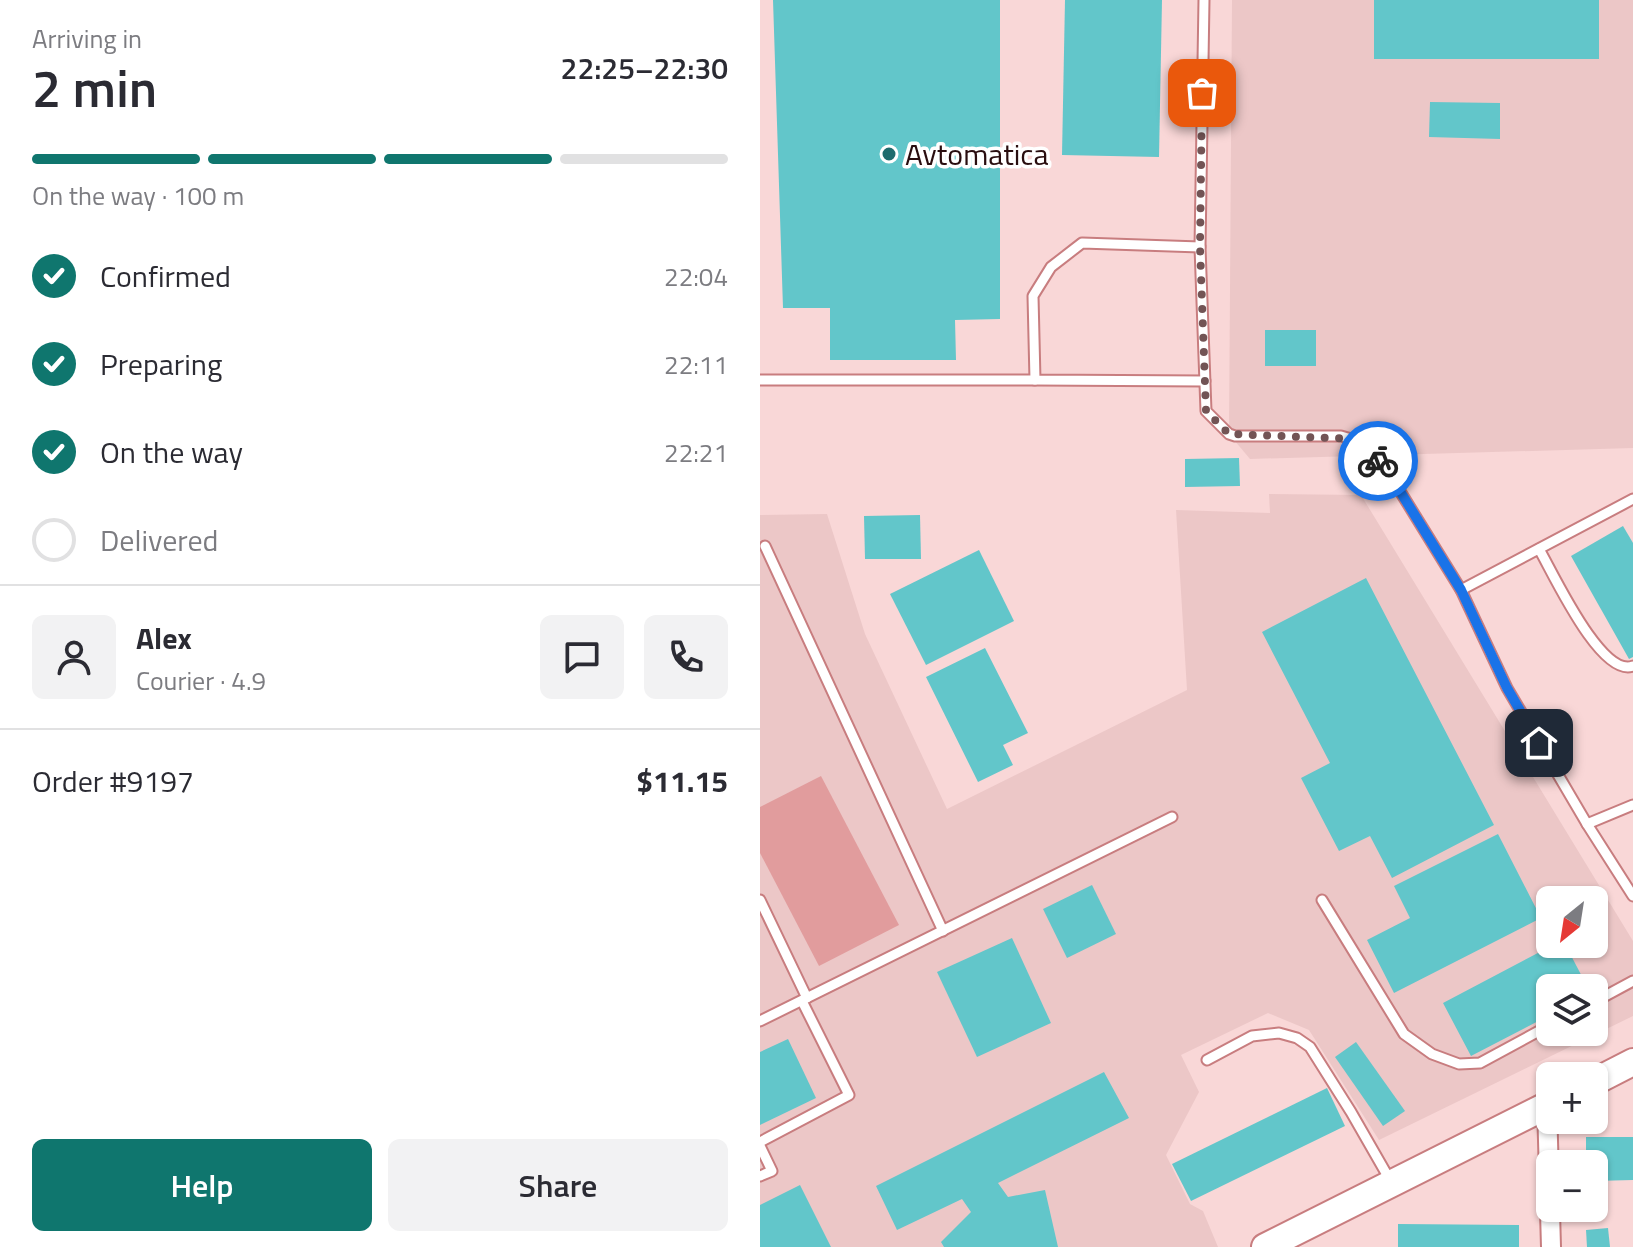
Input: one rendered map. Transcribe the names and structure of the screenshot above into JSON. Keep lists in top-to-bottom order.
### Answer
{
  "places": ["Avtomatica"],
  "north": "bottom left",
  "page": {
    "heading": ["2 min", "Arriving in", "22:25–22:30"],
    "panel": [
      "Alex",
      "Courier · 4.9",
      "Order #9197",
      "$11.15"
    ],
    "bar": "On the way · 100 m",
    "list": [
      ["Confirmed", "22:04"],
      ["Preparing", "22:11"],
      ["On the way", "22:21"],
      "Delivered"
    ],
    "map_buttons": ["+", "−"],
    "buttons": ["Help", "Share"]
  }
}
